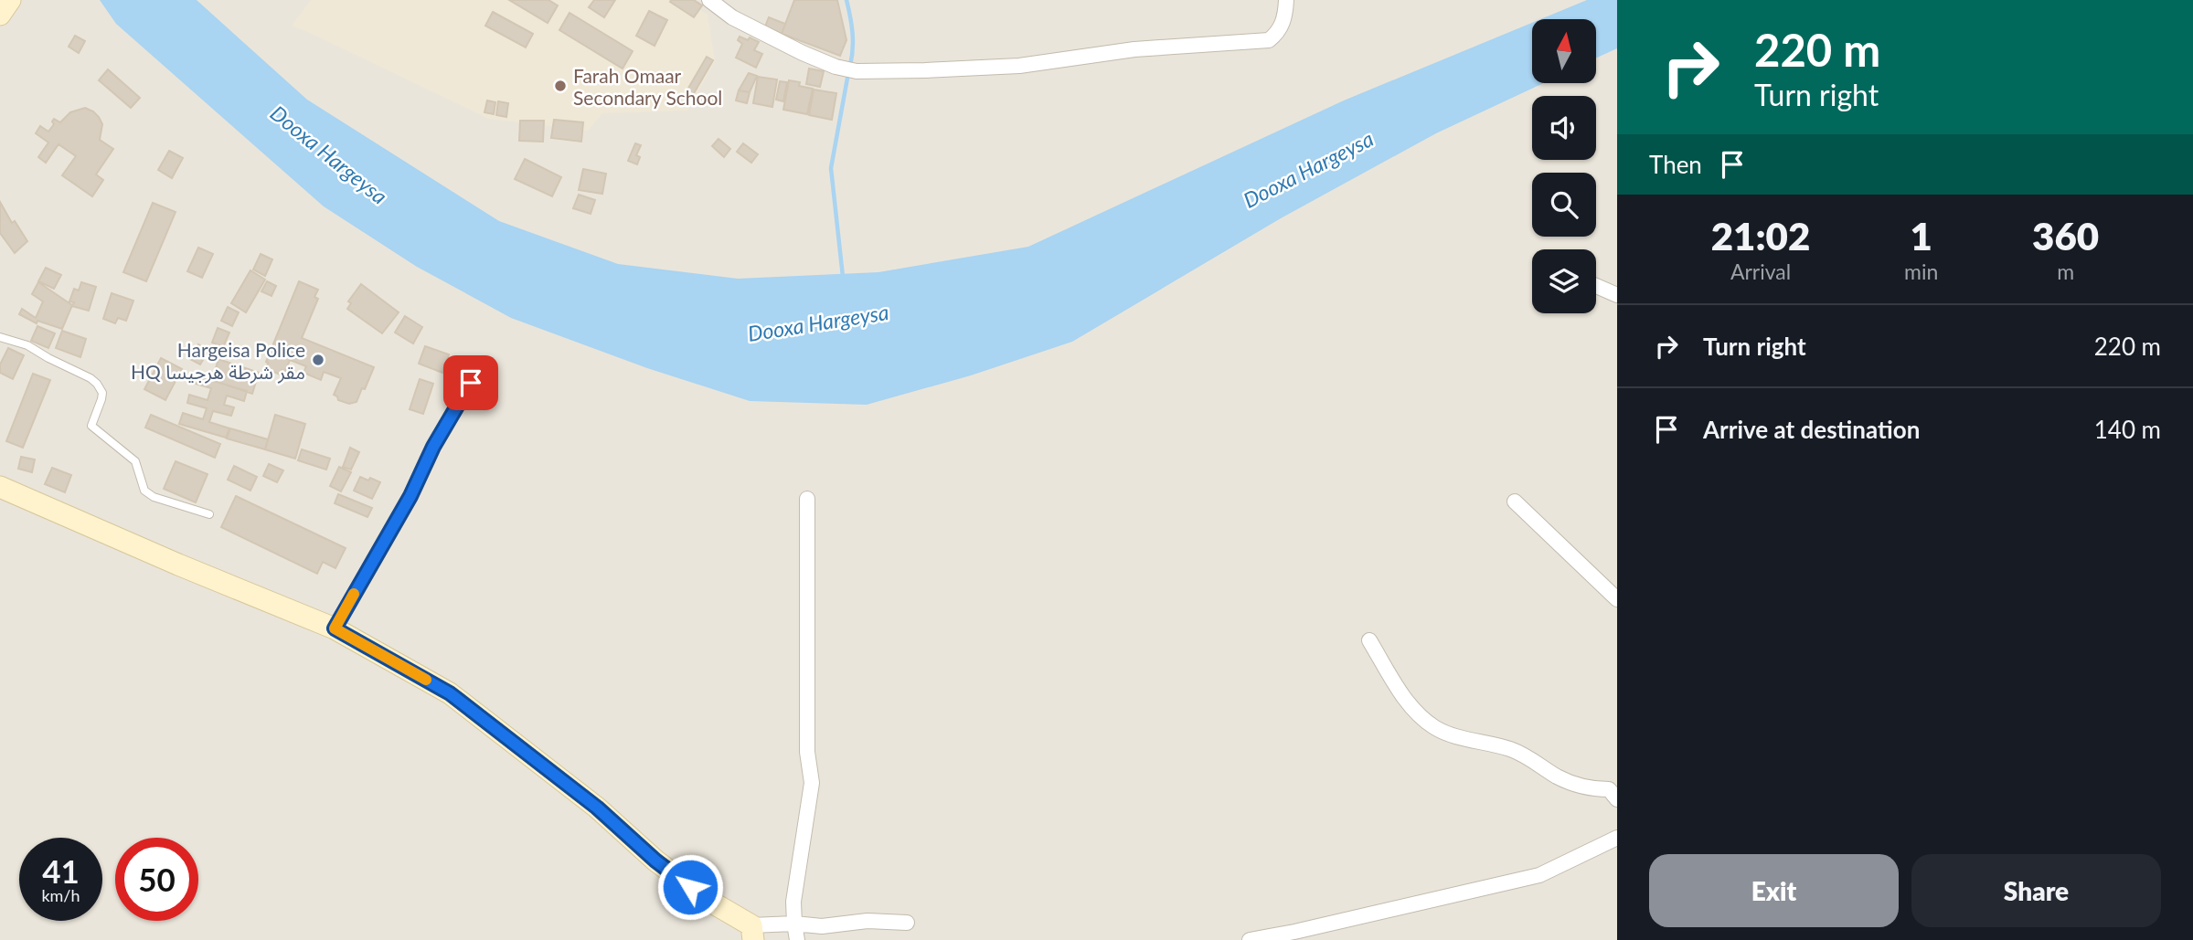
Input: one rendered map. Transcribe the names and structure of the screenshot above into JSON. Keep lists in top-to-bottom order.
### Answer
{
  "water": ["Dooxa Hargeysa"],
  "places": ["Farah Omaar Secondary School", "Hargeisa Police HQ مقر شرطة هرجيسا"],
  "north": "top",
  "page": {
    "turn": ["220 m", "Turn right"],
    "then": "Then",
    "eta": [
      "21:02",
      "Arrival",
      "1",
      "min",
      "360",
      "m"
    ],
    "list": [
      {
        "name": "Turn right",
        "value": "220 m"
      },
      {
        "name": "Arrive at destination",
        "value": "140 m"
      }
    ],
    "speed": "41 km/h",
    "limit": "50",
    "buttons": ["Exit", "Share"]
  }
}
